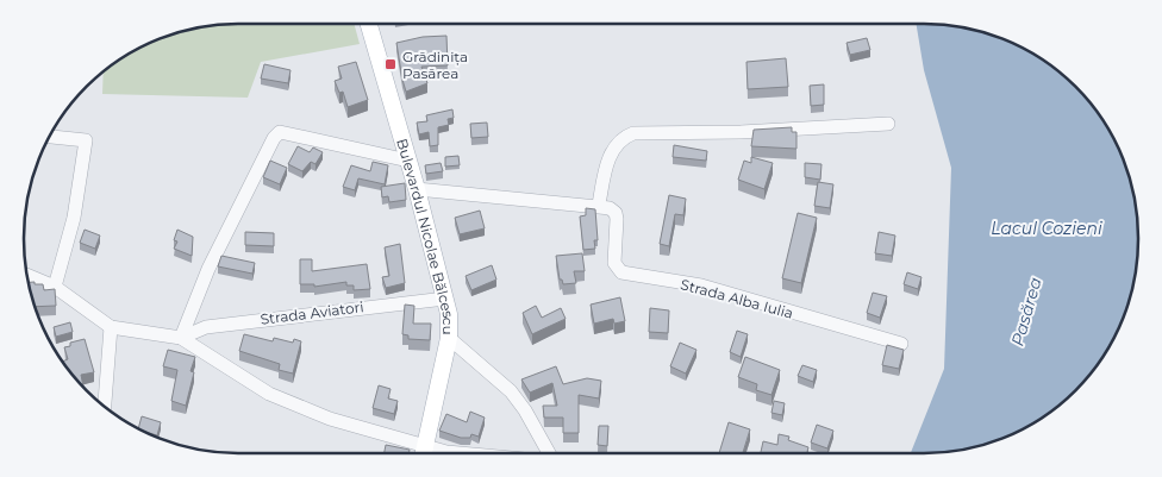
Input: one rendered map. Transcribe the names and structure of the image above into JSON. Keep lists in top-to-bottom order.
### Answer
{
  "streets": {
    "main road": ["Bulevardul Nicolae Bălcescu"],
    "street": ["Strada Alba Iulia", "Strada Aviatori"]
  },
  "crossings": [
    ["Bulevardul Nicolae Bălcescu", "Strada Aviatori"]
  ],
  "water": ["Lacul Cozieni", "Pasărea"],
  "places": {
    "transit": ["Grădinița Pasărea"]
  }
}
